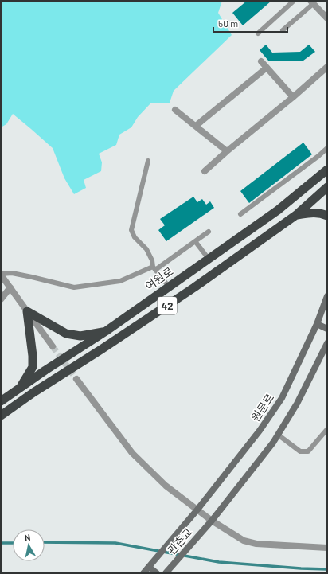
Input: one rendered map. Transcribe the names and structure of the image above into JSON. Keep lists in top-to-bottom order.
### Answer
{
  "streets": {
    "highway": ["여원로", "42"],
    "main road": ["원문로", "관촌교"]
  },
  "crossings": [
    ["원문로", "관촌교"]
  ],
  "scale_bar": "50 m",
  "north": "top"
}
